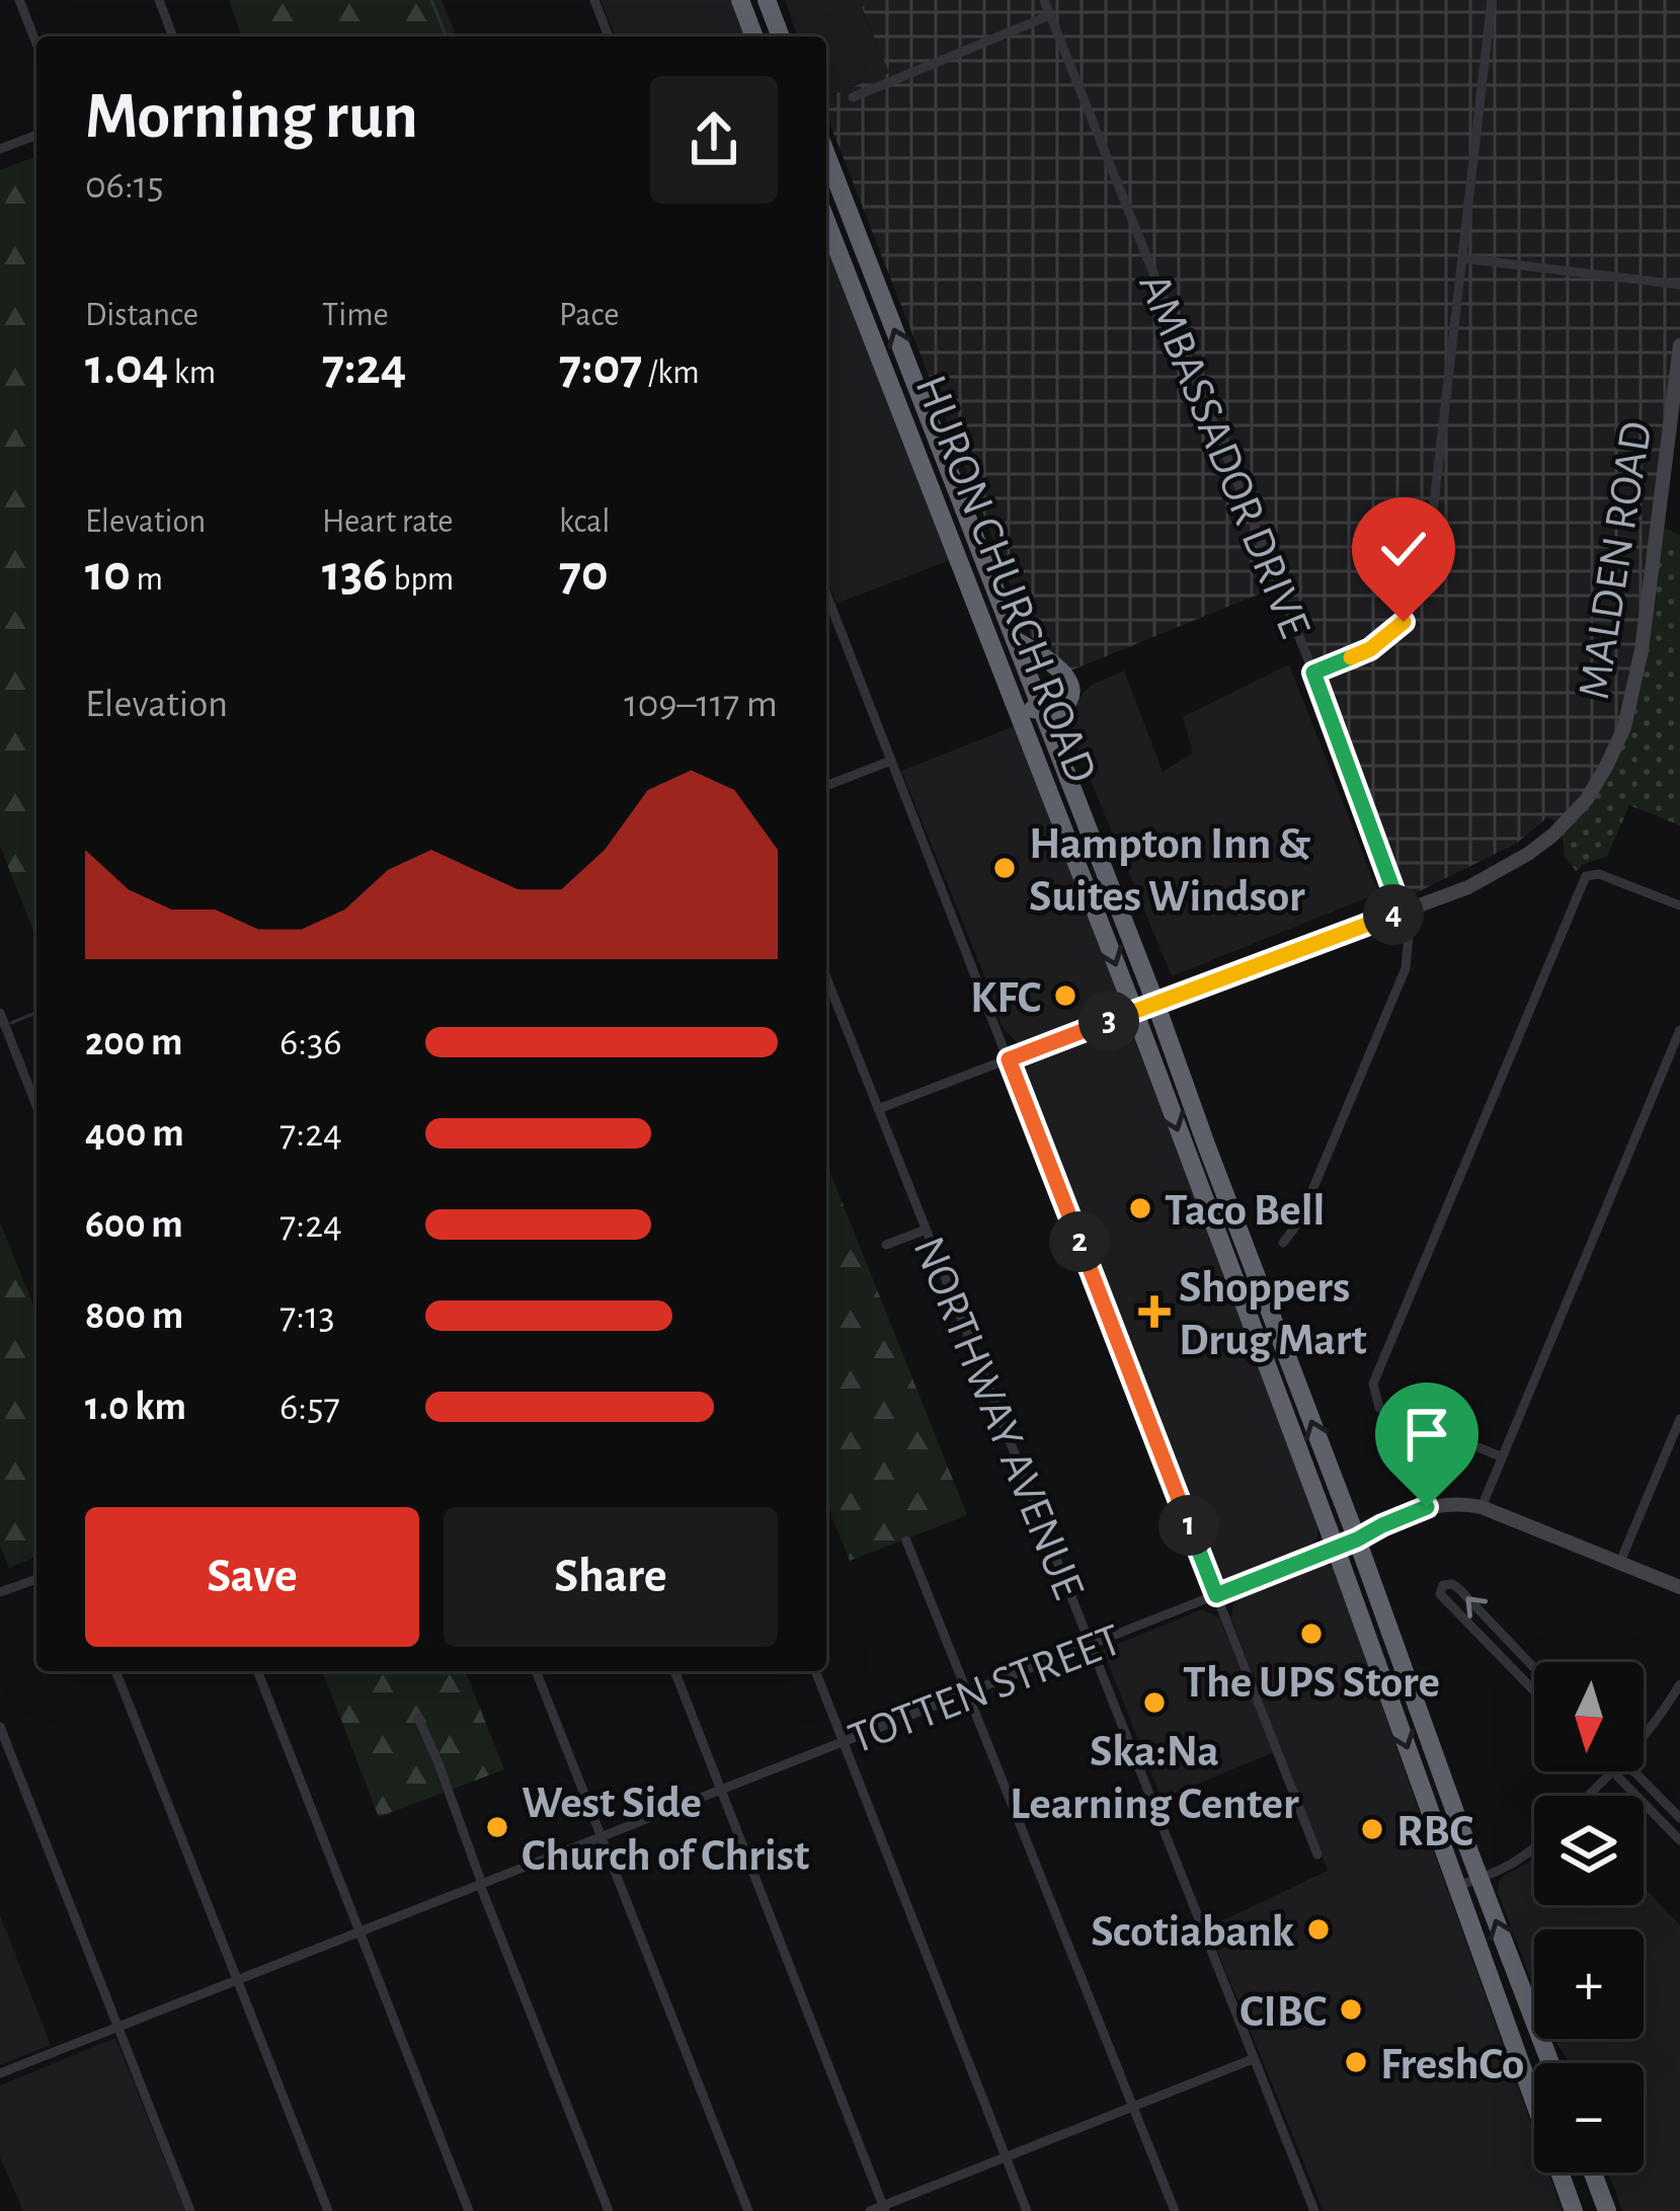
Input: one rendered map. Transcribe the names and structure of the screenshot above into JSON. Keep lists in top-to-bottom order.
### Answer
{
  "streets": {
    "highway": ["HURON CHURCH ROAD"],
    "main road": ["MALDEN ROAD"],
    "street": ["AMBASSADOR DRIVE", "NORTHWAY AVENUE", "TOTTEN STREET"]
  },
  "crossings": [
    ["AMBASSADOR DRIVE", "MALDEN ROAD"],
    ["MALDEN ROAD", "HURON CHURCH ROAD"],
    ["MALDEN ROAD", "NORTHWAY AVENUE"],
    ["HURON CHURCH ROAD", "TOTTEN STREET"],
    ["NORTHWAY AVENUE", "TOTTEN STREET"]
  ],
  "places": {
    "other": [
      "Hampton Inn & Suites Windsor",
      "KFC",
      "Taco Bell",
      "The UPS Store",
      "Ska:Na Learning Center",
      "West Side Church of Christ",
      "RBC",
      "Scotiabank",
      "CIBC",
      "FreshCo"
    ],
    "health": ["Shoppers Drug Mart"]
  },
  "north": "bottom",
  "page": {
    "heading": ["Morning run", "06:15"],
    "stats": [
      ["Distance", "1.04 km"],
      ["Time", "7:24"],
      ["Pace", "7:07 /km"],
      ["Elevation", "10 m"],
      ["Heart rate", "136 bpm"],
      ["kcal", "70"]
    ],
    "chart": ["Elevation", "109–117 m"],
    "pins": [
      "4",
      "3",
      "2",
      "1"
    ],
    "list": [
      {
        "name": "200 m",
        "note": "6:36"
      },
      {
        "name": "400 m",
        "note": "7:24"
      },
      {
        "name": "600 m",
        "note": "7:24"
      },
      {
        "name": "800 m",
        "note": "7:13"
      },
      {
        "name": "1.0 km",
        "note": "6:57"
      }
    ],
    "buttons": ["Save", "Share"],
    "map_buttons": ["+", "−"]
  }
}
